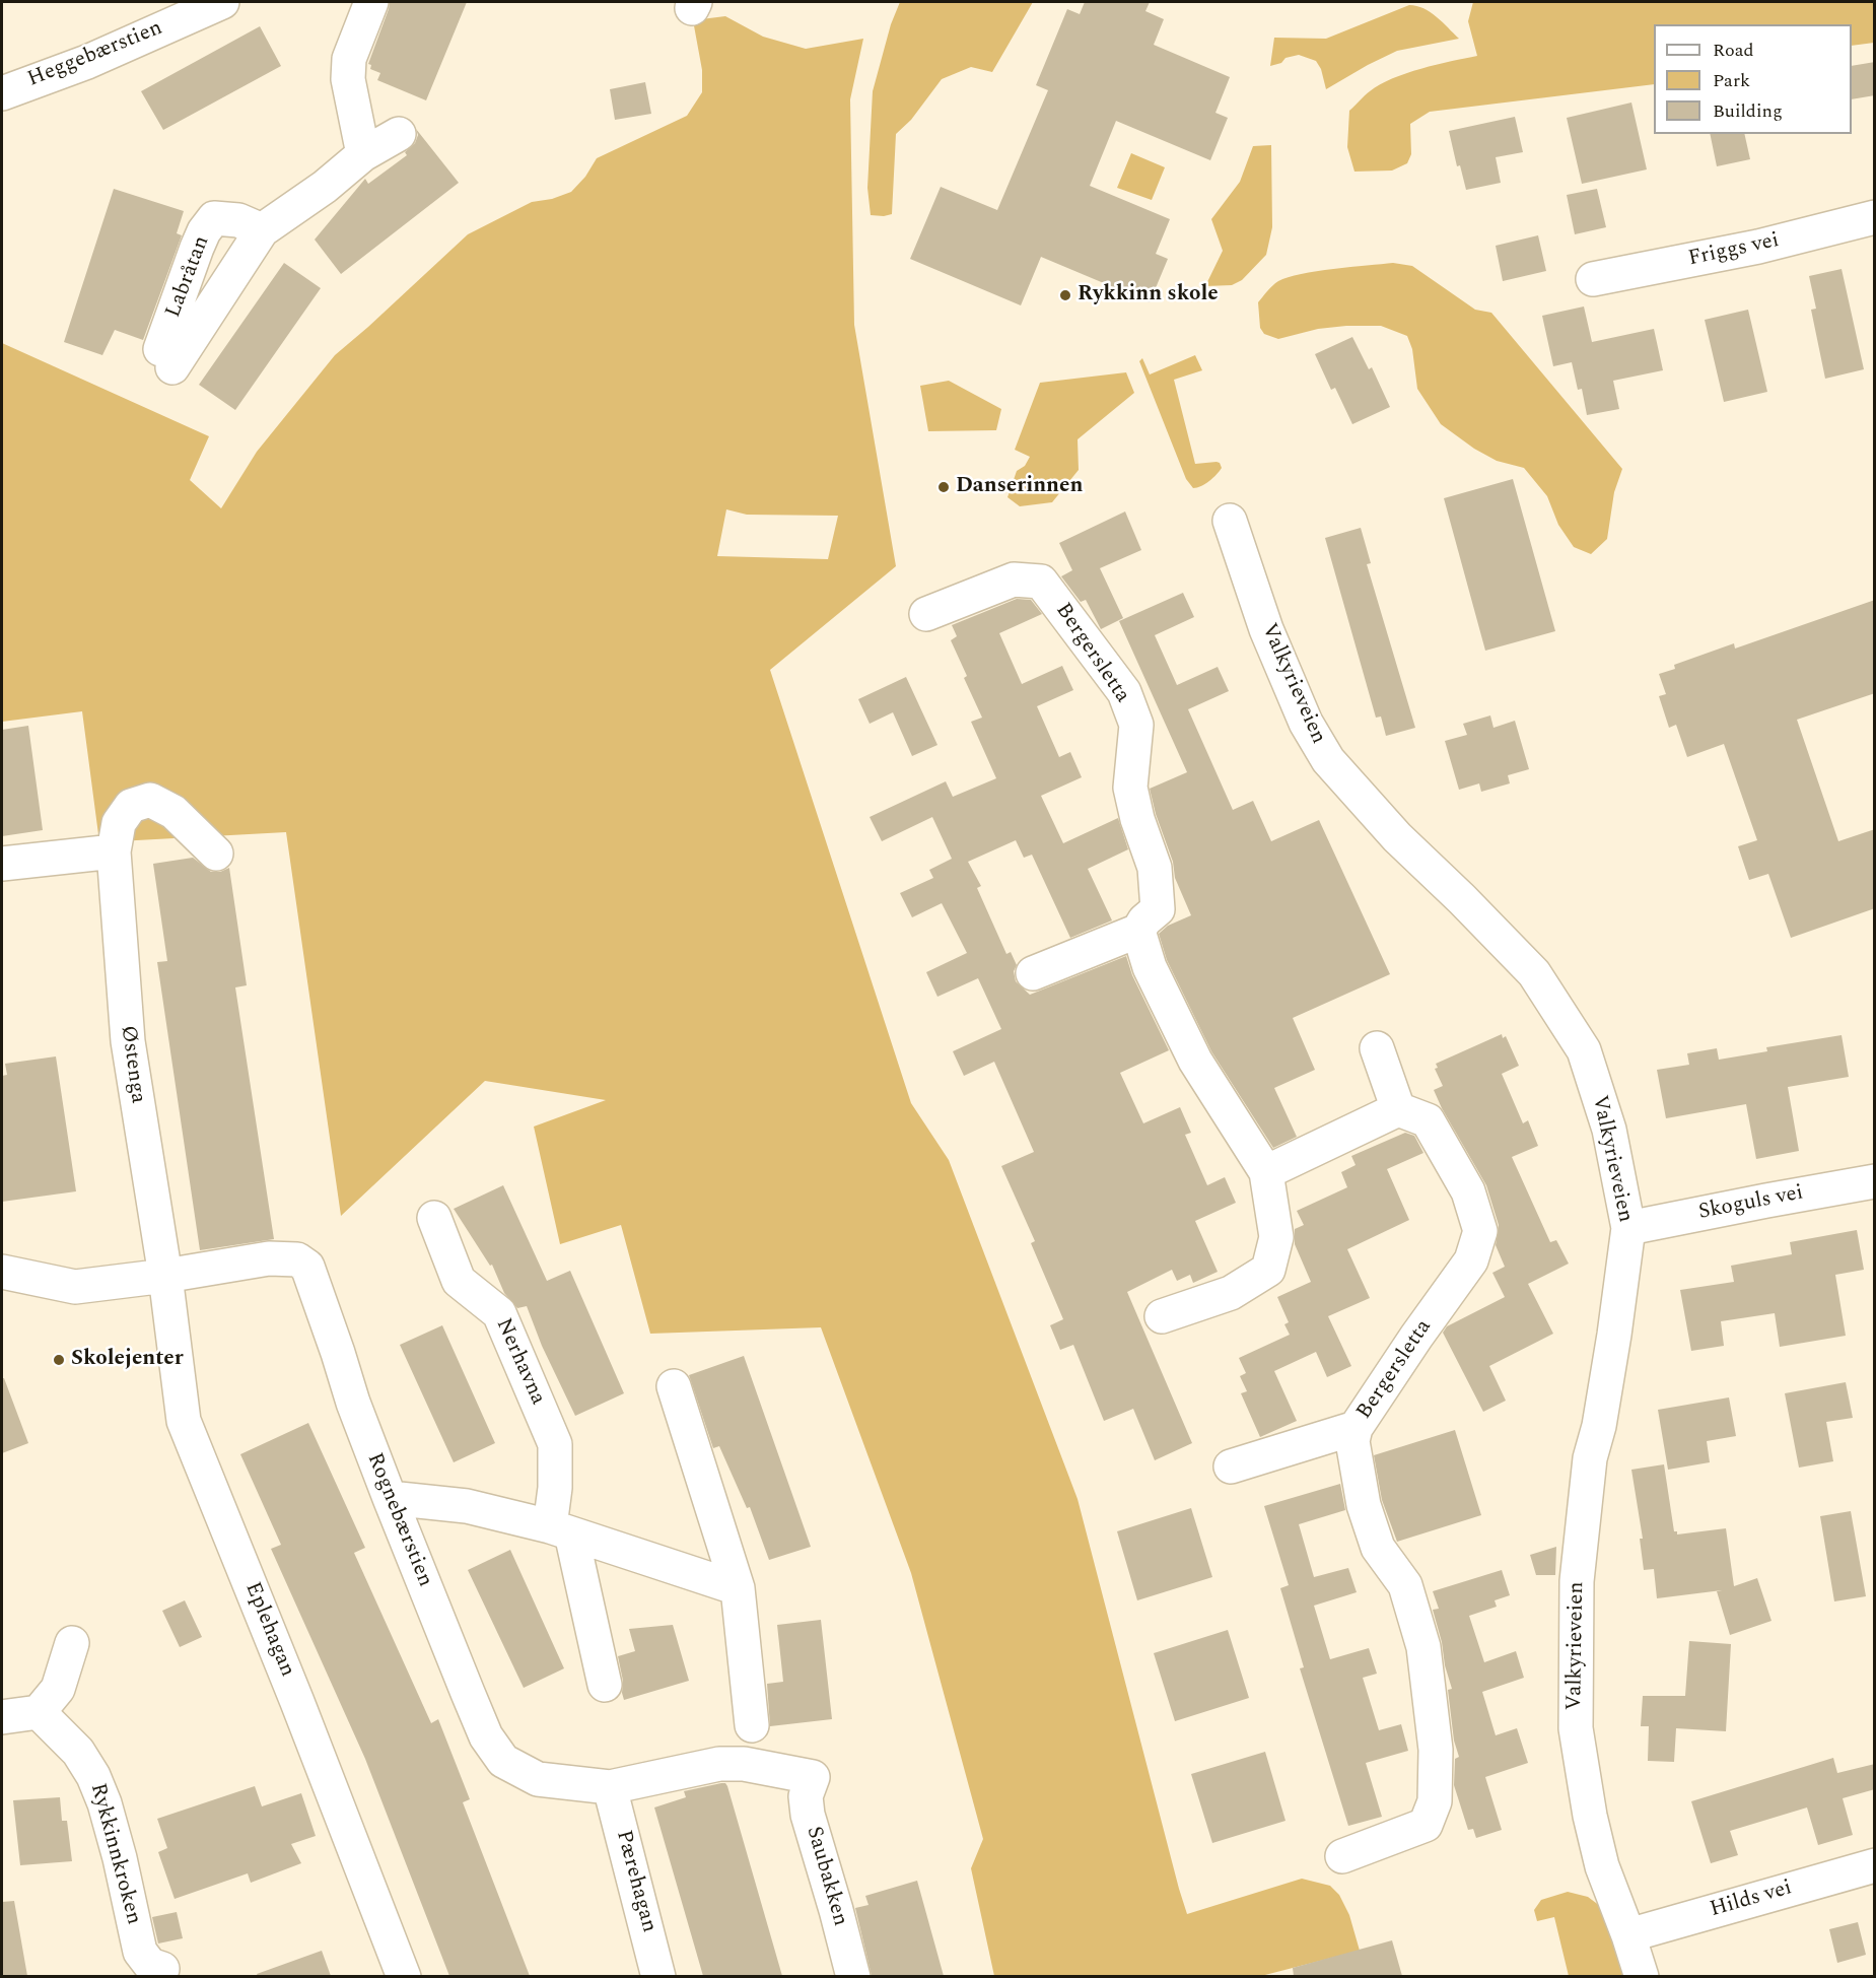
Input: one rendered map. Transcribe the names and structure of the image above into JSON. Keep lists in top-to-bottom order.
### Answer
{
  "streets": {
    "street": [
      "Heggebærstien",
      "Friggs vei",
      "Labråtan",
      "Bergersletta",
      "Valkyrieveien",
      "Østenga",
      "Skoguls vei",
      "Nerhavna",
      "Rognebærstien",
      "Eplehagan",
      "Rykkinnkroken",
      "Saubakken",
      "Pærehagan",
      "Hilds vei"
    ]
  },
  "crossings": [
    ["Valkyrieveien", "Skoguls vei"],
    ["Valkyrieveien", "Hilds vei"],
    ["Østenga", "Rognebærstien"],
    ["Østenga", "Eplehagan"],
    ["Rognebærstien", "Eplehagan"],
    ["Rognebærstien", "Saubakken"],
    ["Rognebærstien", "Pærehagan"]
  ],
  "places": ["Rykkinn skole", "Danserinnen", "Skolejenter"],
  "legend": ["Road", "Park", "Building"]
}
